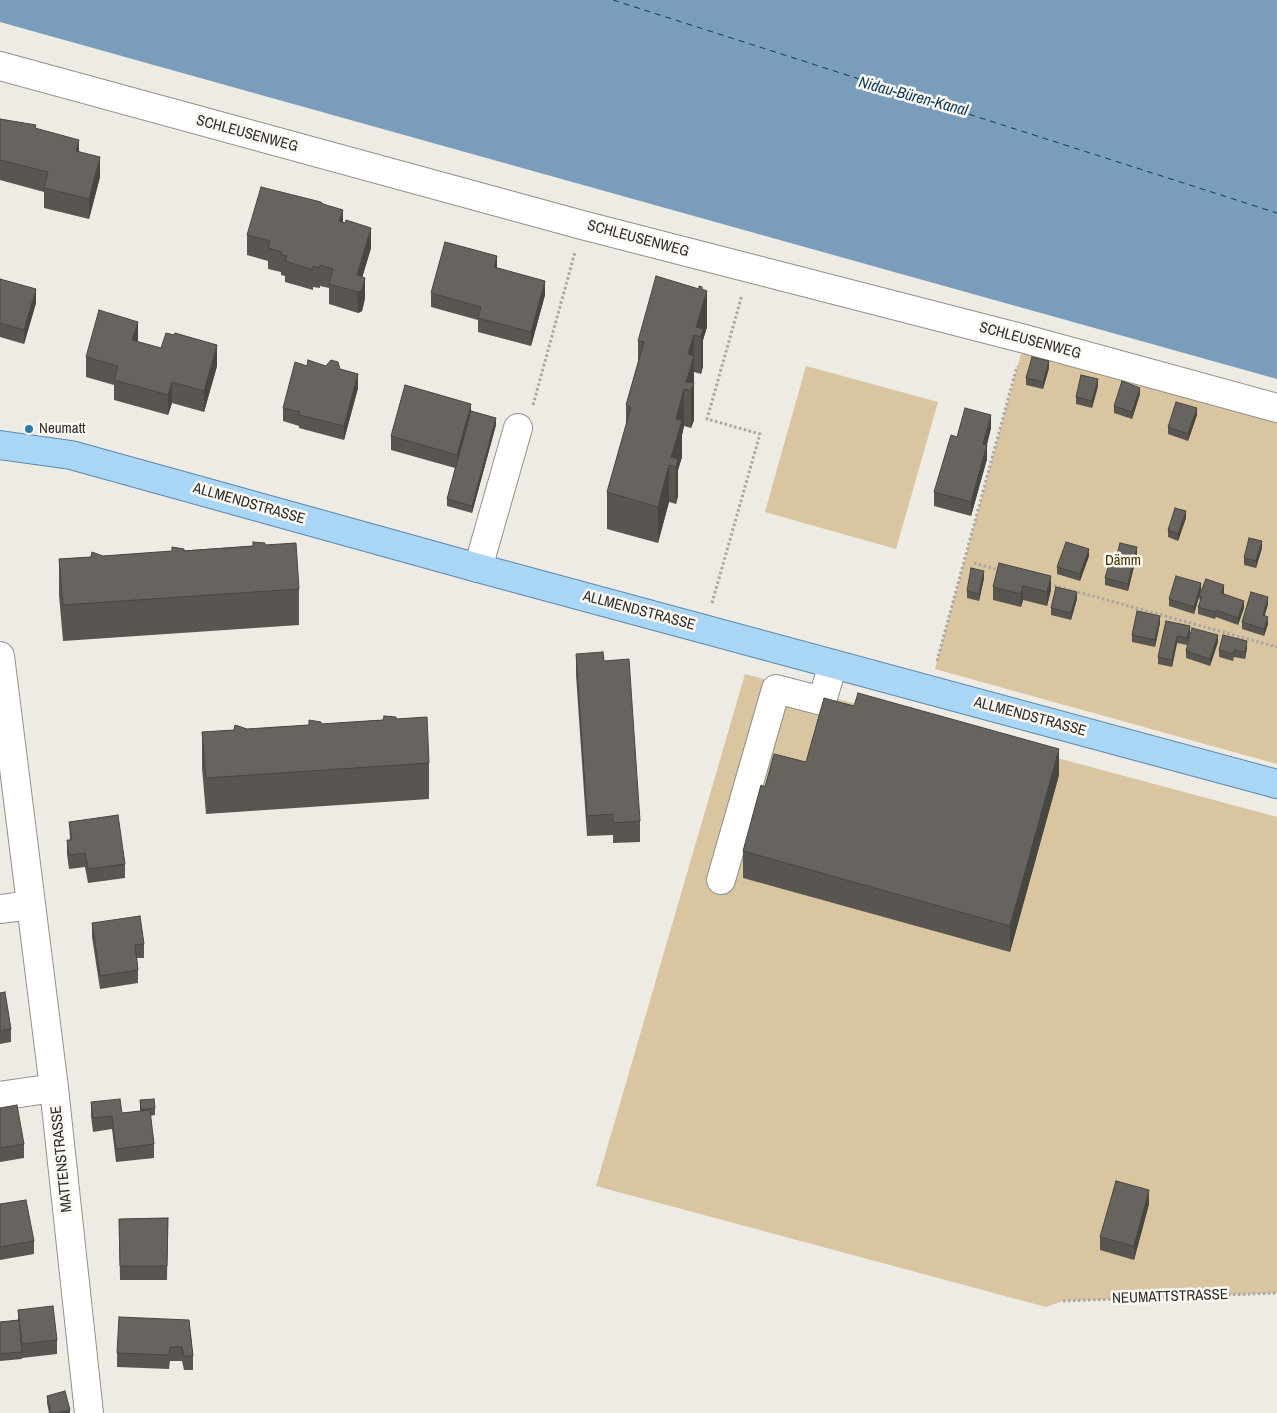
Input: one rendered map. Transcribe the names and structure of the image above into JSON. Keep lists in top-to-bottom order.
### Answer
{
  "streets": {
    "main road": ["ALLMENDSTRASSE"],
    "street": ["SCHLEUSENWEG", "MATTENSTRASSE"],
    "path": ["NEUMATTSTRASSE"]
  },
  "water": ["Nidau-Büren-Kanal"],
  "parks": ["Dämm"],
  "places": ["Neumatt"]
}
